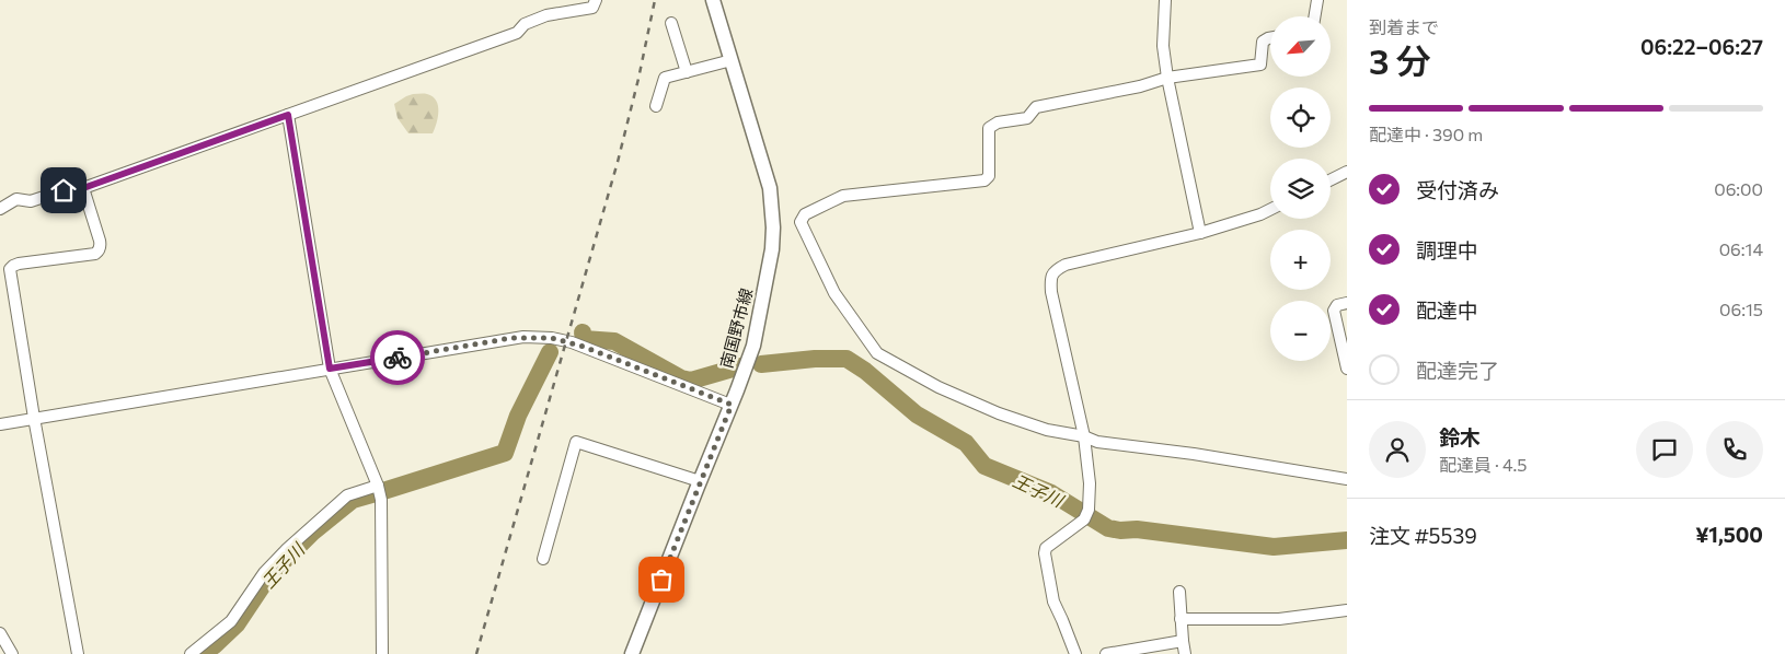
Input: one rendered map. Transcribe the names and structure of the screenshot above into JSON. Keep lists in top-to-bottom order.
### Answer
{
  "streets": {
    "main road": ["南国野市線"]
  },
  "water": ["王子川"],
  "north": "bottom left",
  "page": {
    "heading": ["3 分", "到着まで", "06:22–06:27"],
    "panel": [
      "鈴木",
      "配達員 · 4.5",
      "注文 #5539",
      "¥1,500"
    ],
    "map_buttons": ["+", "−"],
    "bar": "配達中 · 390 m",
    "list": [
      ["受付済み", "06:00"],
      ["調理中", "06:14"],
      ["配達中", "06:15"],
      "配達完了"
    ]
  }
}
